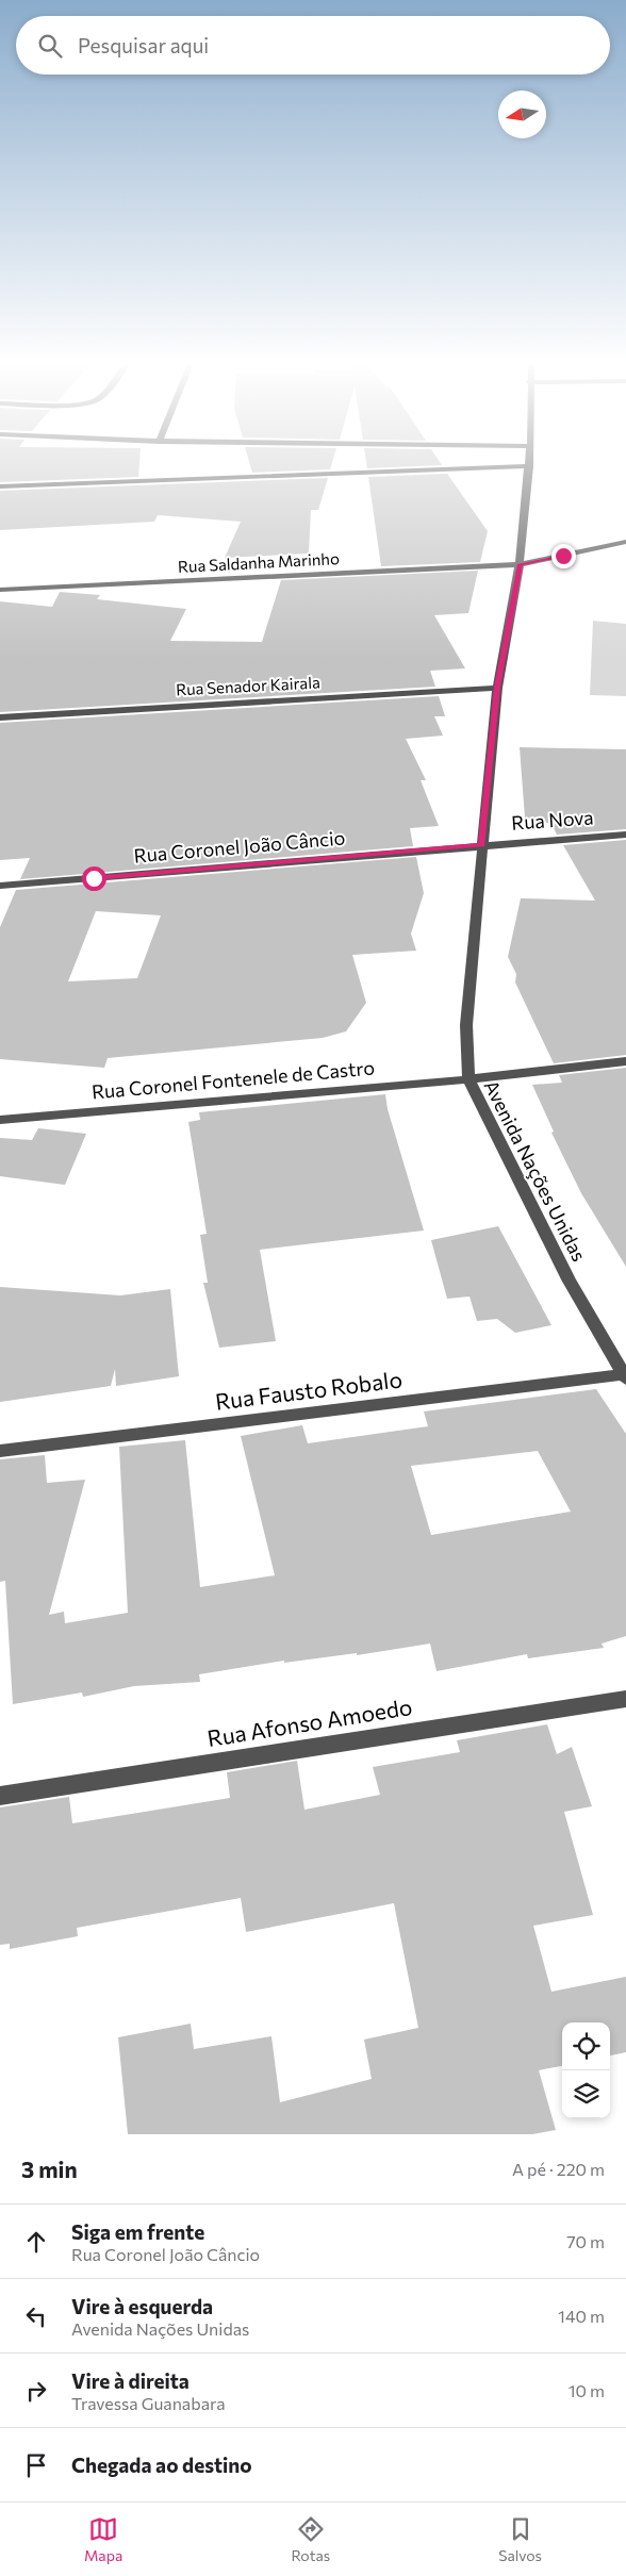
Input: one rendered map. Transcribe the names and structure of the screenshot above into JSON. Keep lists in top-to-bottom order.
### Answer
{
  "streets": {
    "street": [
      "Rua Saldanha Marinho",
      "Rua Senador Kairala",
      "Rua Nova",
      "Rua Coronel João Câncio",
      "Rua Coronel Fontenele de Castro",
      "Avenida Nações Unidas",
      "Rua Fausto Robalo",
      "Rua Afonso Amoedo"
    ]
  },
  "crossings": [
    ["Rua Saldanha Marinho", "Avenida Nações Unidas"],
    ["Rua Senador Kairala", "Avenida Nações Unidas"],
    ["Rua Nova", "Rua Coronel João Câncio"],
    ["Rua Nova", "Avenida Nações Unidas"],
    ["Rua Coronel João Câncio", "Avenida Nações Unidas"],
    ["Rua Coronel Fontenele de Castro", "Avenida Nações Unidas"],
    ["Avenida Nações Unidas", "Rua Fausto Robalo"]
  ],
  "north": "left",
  "page": {
    "search": "Pesquisar aqui",
    "heading": ["3 min", "A pé · 220 m"],
    "list": [
      ["Siga em frente", "Rua Coronel João Câncio", "70 m"],
      ["Vire à esquerda", "Avenida Nações Unidas", "140 m"],
      ["Vire à direita", "Travessa Guanabara", "10 m"],
      "Chegada ao destino"
    ],
    "nav": ["Mapa", "Rotas", "Salvos"]
  }
}
